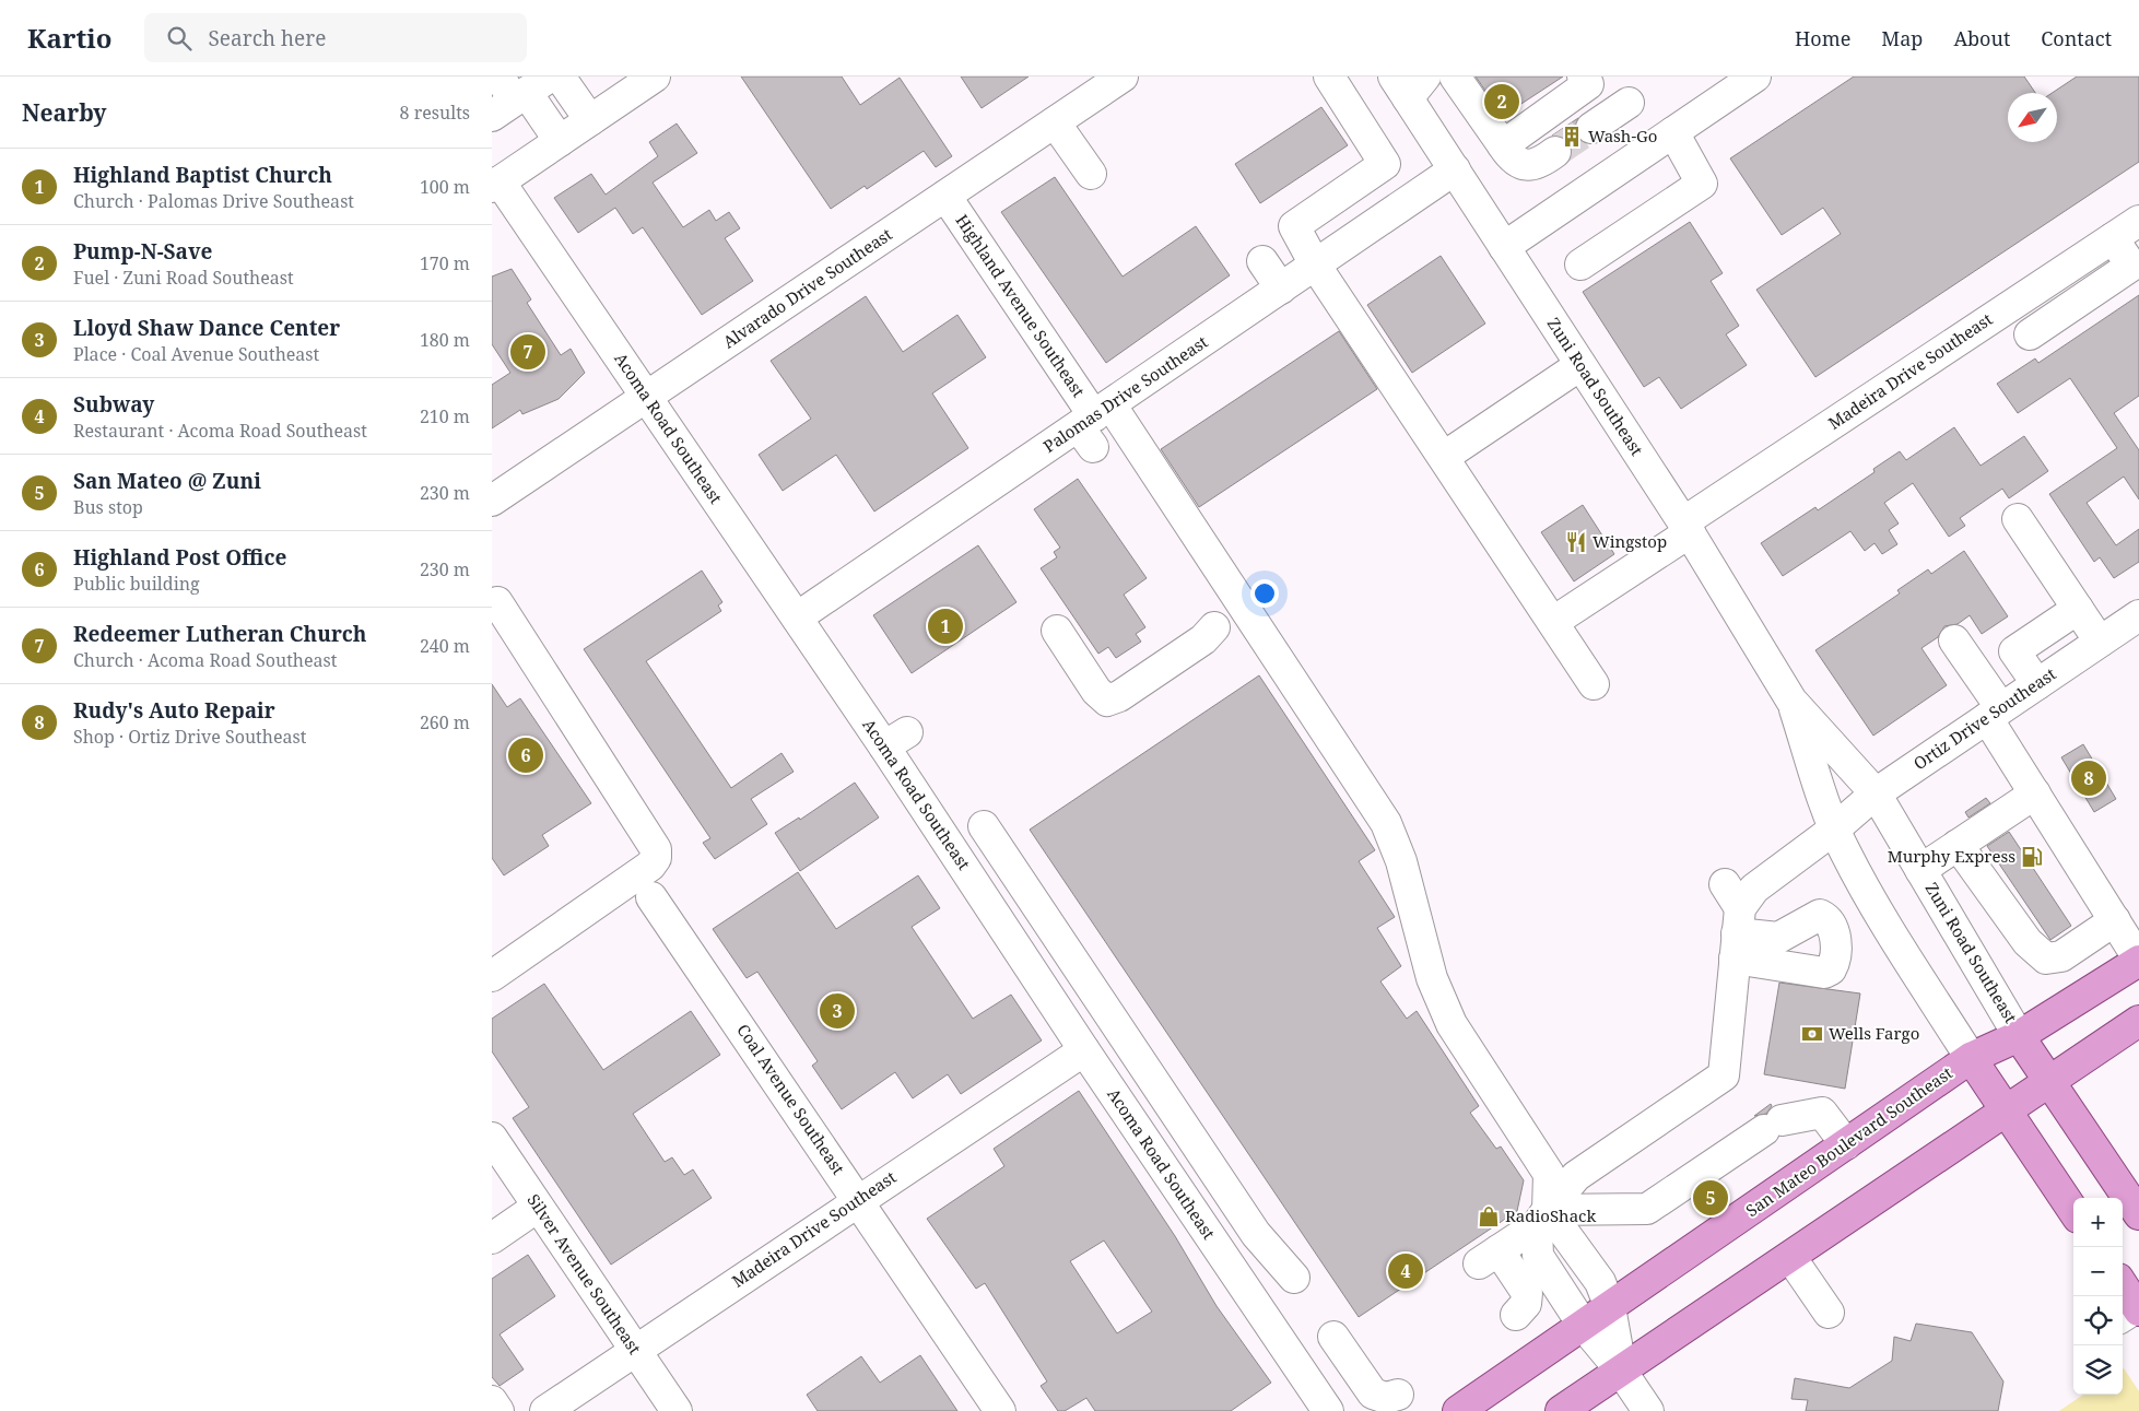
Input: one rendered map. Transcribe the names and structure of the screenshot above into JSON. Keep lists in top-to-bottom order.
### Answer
{
  "streets": {
    "main road": ["Zuni Road Southeast", "San Mateo Boulevard Southeast"],
    "street": [
      "Alvarado Drive Southeast",
      "Highland Avenue Southeast",
      "Madeira Drive Southeast",
      "Palomas Drive Southeast",
      "Acoma Road Southeast",
      "Ortiz Drive Southeast",
      "Coal Avenue Southeast",
      "Silver Avenue Southeast"
    ]
  },
  "crossings": [
    ["Alvarado Drive Southeast", "Highland Avenue Southeast"],
    ["Alvarado Drive Southeast", "Acoma Road Southeast"],
    ["Highland Avenue Southeast", "Palomas Drive Southeast"],
    ["Highland Avenue Southeast", "Ortiz Drive Southeast"],
    ["Highland Avenue Southeast", "San Mateo Boulevard Southeast"],
    ["Madeira Drive Southeast", "Zuni Road Southeast"],
    ["Madeira Drive Southeast", "Acoma Road Southeast"],
    ["Madeira Drive Southeast", "Coal Avenue Southeast"],
    ["Madeira Drive Southeast", "Silver Avenue Southeast"],
    ["Zuni Road Southeast", "Palomas Drive Southeast"],
    ["Zuni Road Southeast", "Ortiz Drive Southeast"],
    ["Zuni Road Southeast", "San Mateo Boulevard Southeast"],
    ["Palomas Drive Southeast", "Acoma Road Southeast"]
  ],
  "places": {
    "building": ["Wash-Go"],
    "restaurant": ["Wingstop"],
    "fuel station": ["Murphy Express"],
    "bank": ["Wells Fargo"],
    "shop": ["RadioShack"]
  },
  "north": "bottom left",
  "page": {
    "header": "Kartio",
    "search": "Search here",
    "nav": [
      "Home",
      "Map",
      "About",
      "Contact"
    ],
    "heading": ["Nearby", "8 results"],
    "pins": [
      "2",
      "7",
      "1",
      "6",
      "8",
      "3",
      "5",
      "4"
    ],
    "list": [
      {
        "mark": "1",
        "name": "Highland Baptist Church",
        "note": "Church · Palomas Drive Southeast",
        "value": "100 m"
      },
      {
        "mark": "2",
        "name": "Pump-N-Save",
        "note": "Fuel · Zuni Road Southeast",
        "value": "170 m"
      },
      {
        "mark": "3",
        "name": "Lloyd Shaw Dance Center",
        "note": "Place · Coal Avenue Southeast",
        "value": "180 m"
      },
      {
        "mark": "4",
        "name": "Subway",
        "note": "Restaurant · Acoma Road Southeast",
        "value": "210 m"
      },
      {
        "mark": "5",
        "name": "San Mateo @ Zuni",
        "note": "Bus stop",
        "value": "230 m"
      },
      {
        "mark": "6",
        "name": "Highland Post Office",
        "note": "Public building",
        "value": "230 m"
      },
      {
        "mark": "7",
        "name": "Redeemer Lutheran Church",
        "note": "Church · Acoma Road Southeast",
        "value": "240 m"
      },
      {
        "mark": "8",
        "name": "Rudy's Auto Repair",
        "note": "Shop · Ortiz Drive Southeast",
        "value": "260 m"
      }
    ],
    "map_buttons": ["+", "−"]
  }
}
